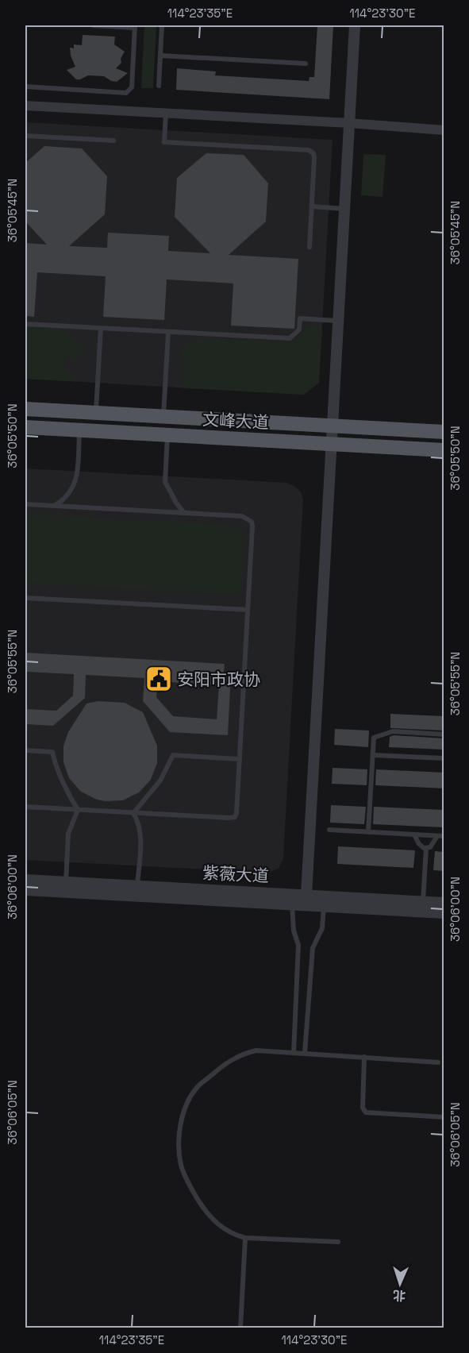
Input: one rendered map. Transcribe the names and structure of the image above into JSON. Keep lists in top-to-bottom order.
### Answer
{
  "streets": {
    "main road": ["文峰大道"],
    "street": ["紫薇大道"]
  },
  "places": {
    "public building": ["安阳市政协"]
  },
  "north": "bottom",
  "coordinates": [
    "114°23'35\"E",
    "114°23'30\"E",
    "36°05'45\"N",
    "36°05'50\"N",
    "36°05'55\"N",
    "36°06'00\"N",
    "36°06'05\"N"
  ]
}
